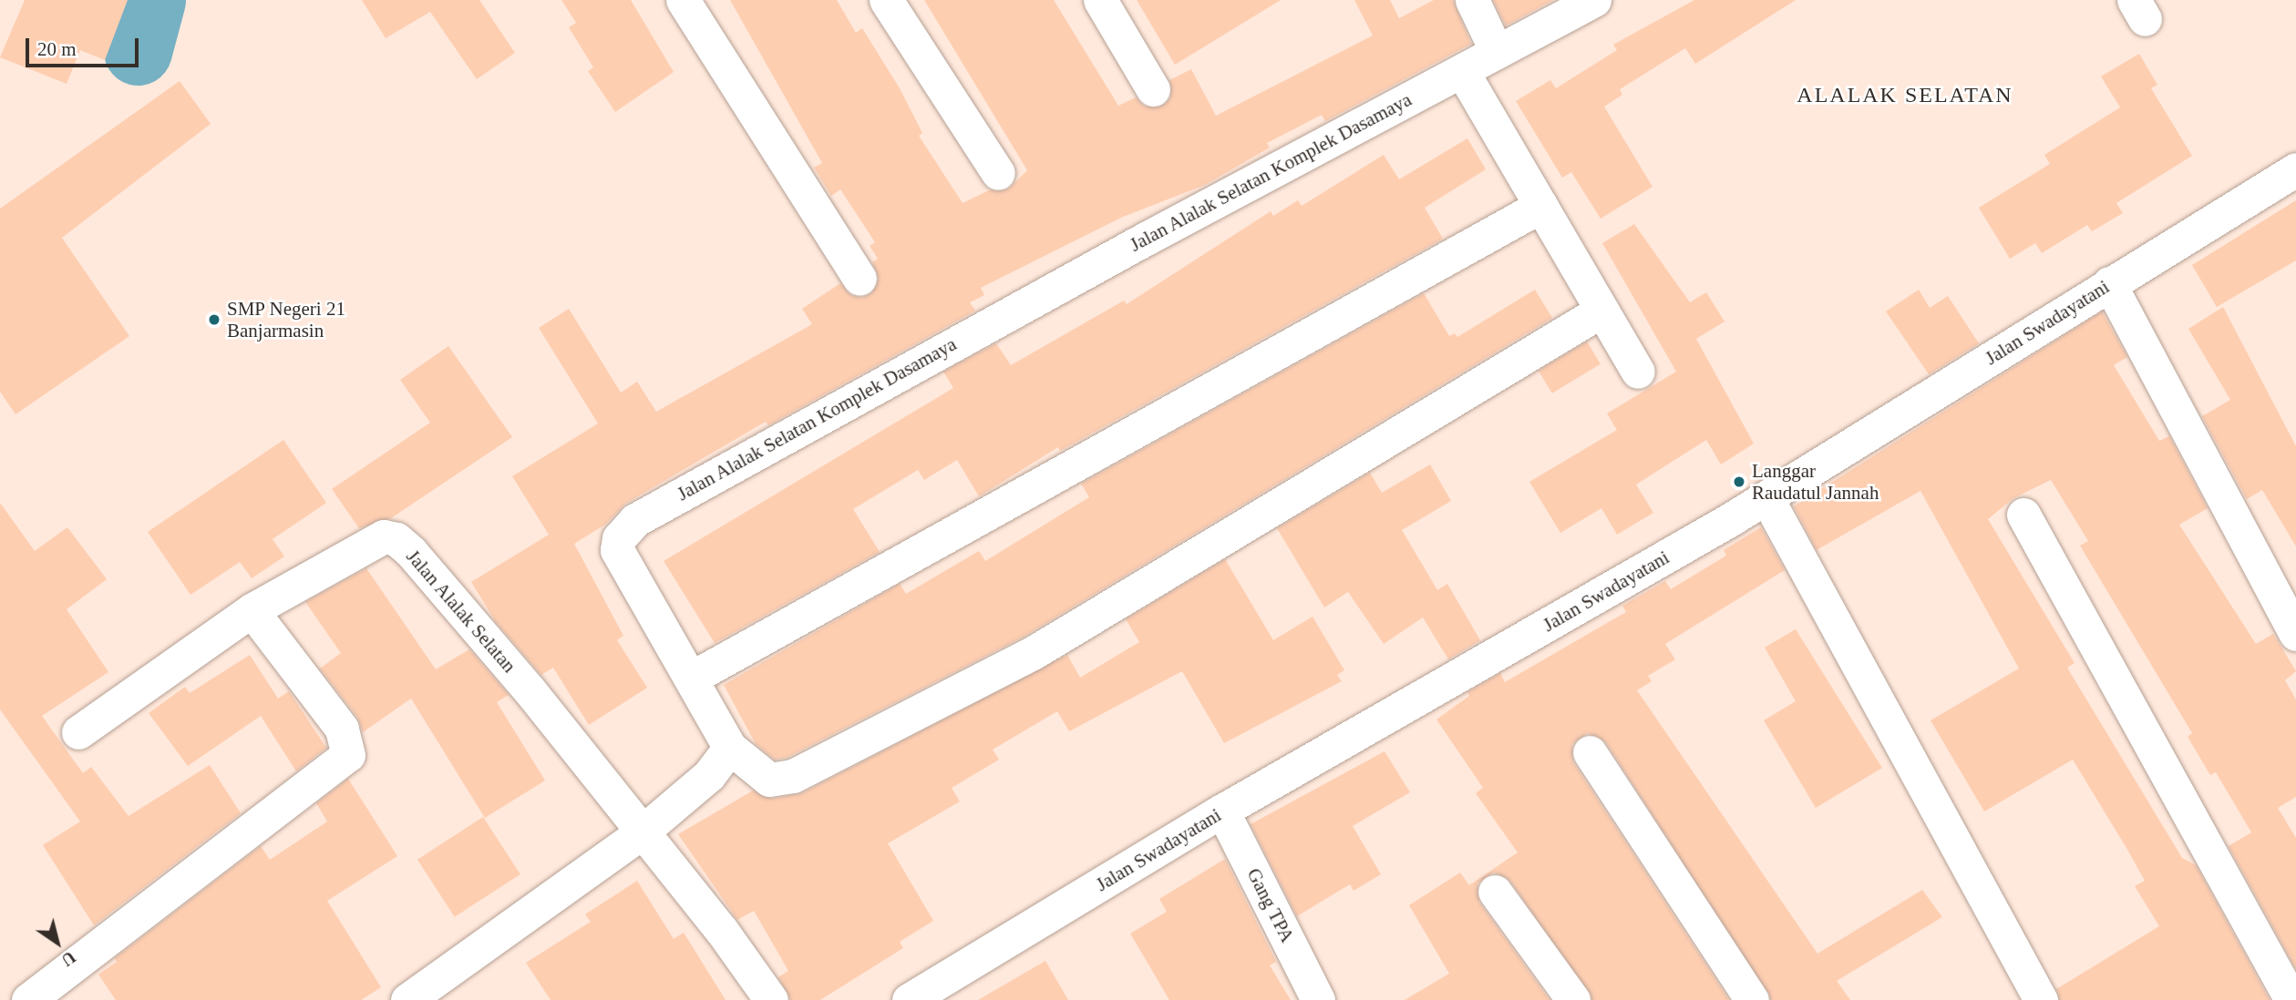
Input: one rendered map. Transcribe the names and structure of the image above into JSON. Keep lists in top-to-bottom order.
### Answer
{
  "streets": {
    "street": [
      "Jalan Alalak Selatan Komplek Dasamaya",
      "Jalan Swadayatani",
      "Jalan Alalak Selatan",
      "Gang TPA"
    ]
  },
  "crossings": [
    ["Jalan Swadayatani", "Gang TPA"]
  ],
  "districts": ["ALALAK SELATAN"],
  "places": ["SMP Negeri 21 Banjarmasin", "Langgar Raudatul Jannah"],
  "scale_bar": "20 m",
  "north": "bottom right"
}
